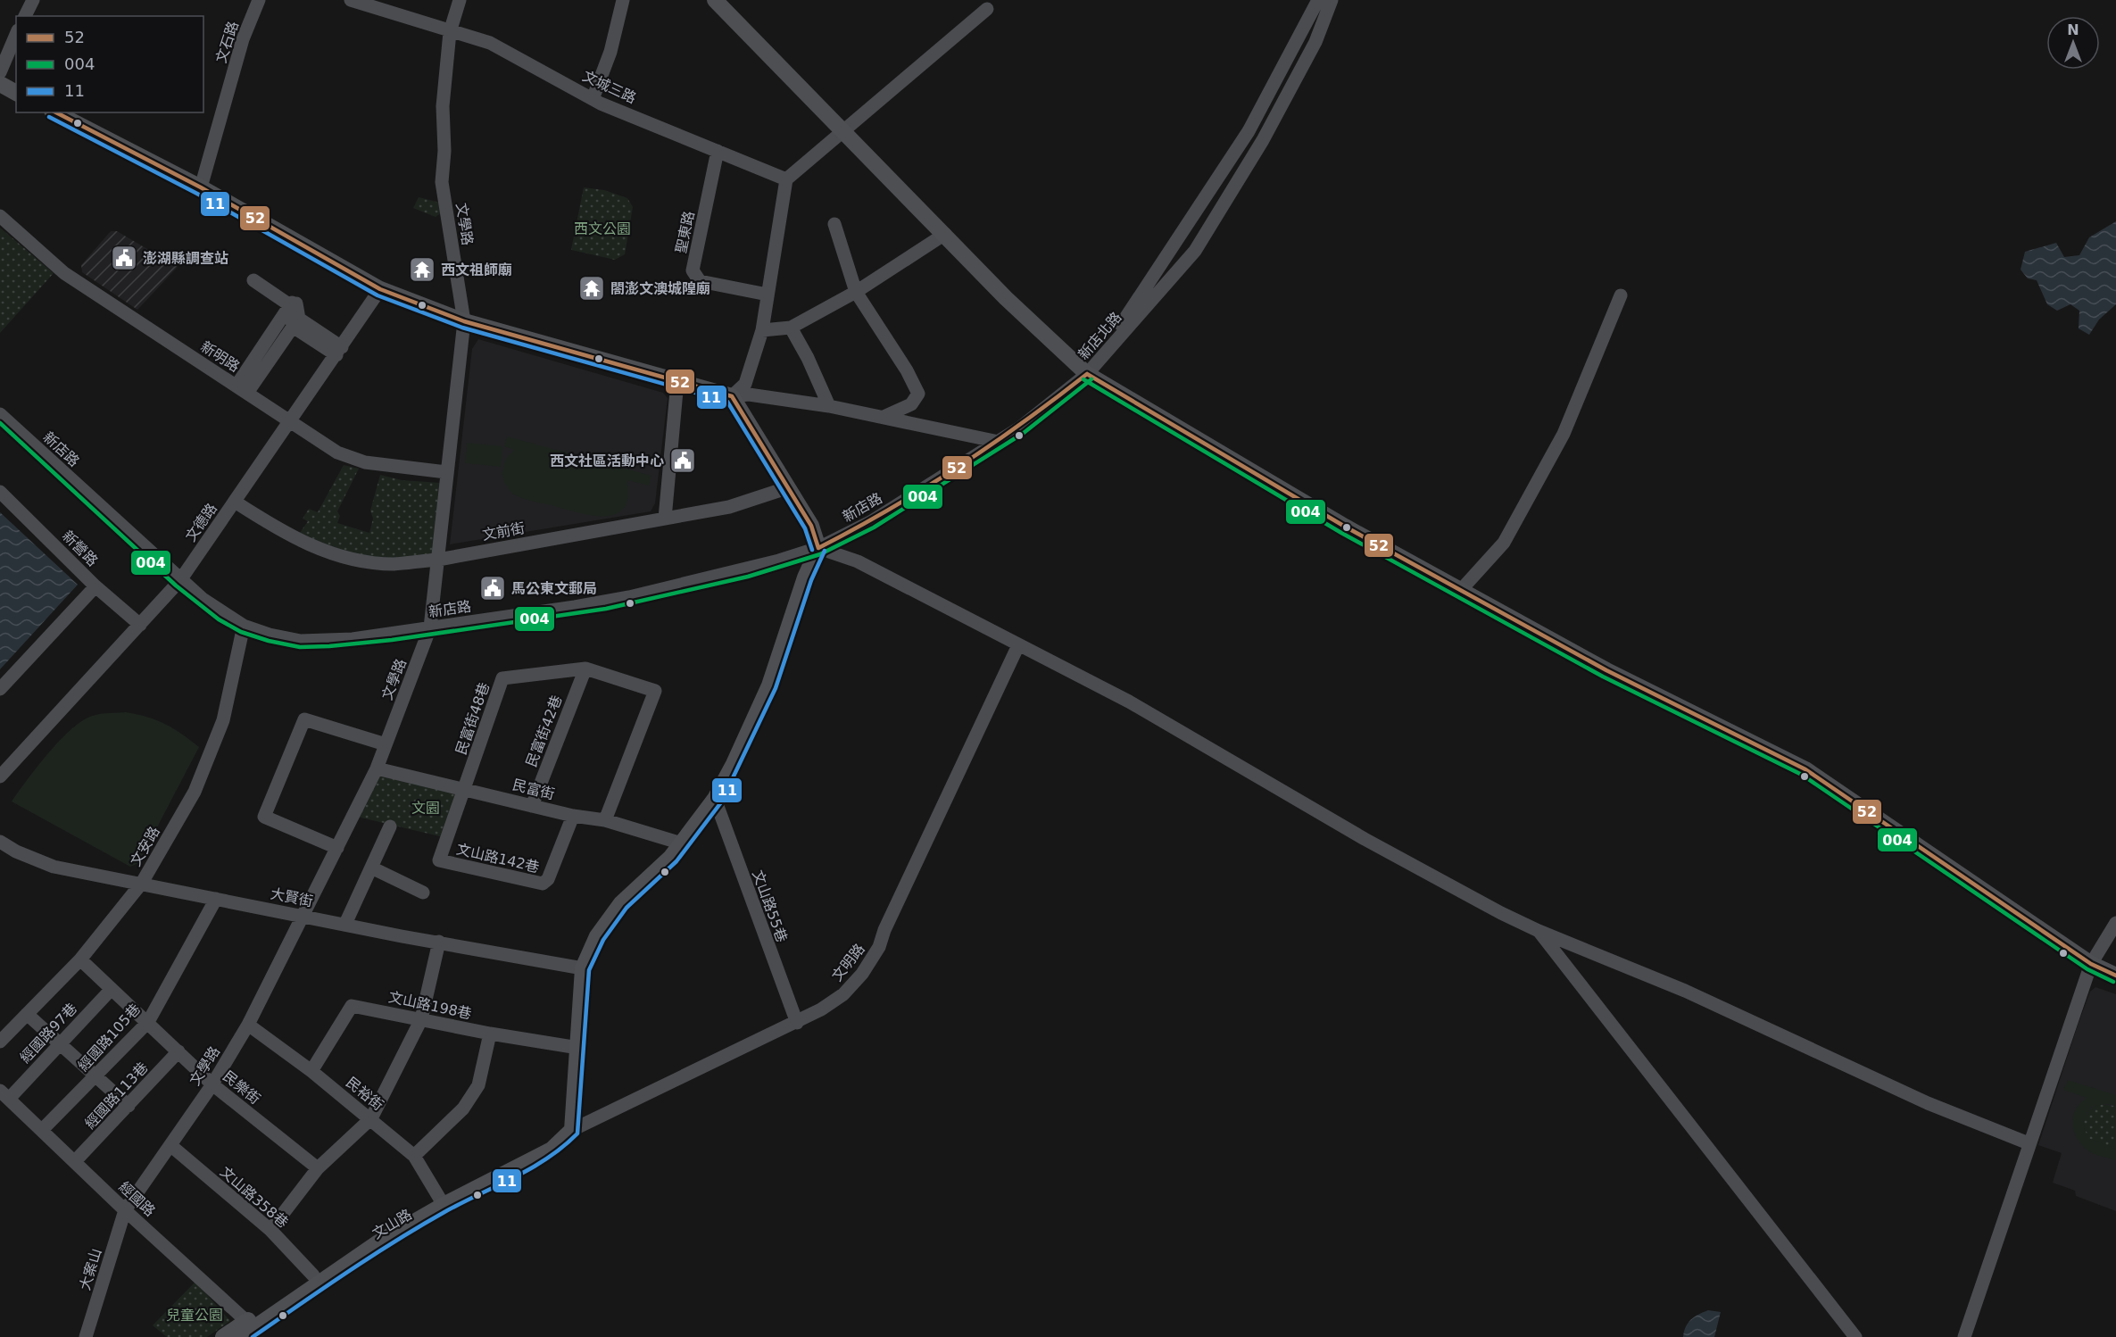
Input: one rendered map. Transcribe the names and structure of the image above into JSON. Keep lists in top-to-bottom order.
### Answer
{
  "streets": {
    "main road": ["文山路"],
    "street": [
      "文石路",
      "文城三路",
      "文學路",
      "聖東路",
      "新店北路",
      "新明路",
      "新店路",
      "文德路",
      "文前街",
      "新營路",
      "民富街48巷",
      "民富街42巷",
      "民富街",
      "文安路",
      "文山路142巷",
      "大賢街",
      "文山路55巷",
      "文明路",
      "文山路198巷",
      "經國路97巷",
      "經國路105巷",
      "民樂街",
      "民裕街",
      "經國路113巷",
      "文山路358巷",
      "經國路",
      "大案山"
    ]
  },
  "crossings": [
    ["文城三路", "文學路"],
    ["文城三路", "聖東路"],
    ["文學路", "新明路"],
    ["文學路", "新店路"],
    ["文學路", "文前街"],
    ["文學路", "民富街"],
    ["文學路", "大賢街"],
    ["文學路", "民樂街"],
    ["文學路", "民裕街"],
    ["文學路", "文山路358巷"],
    ["文學路", "經國路"],
    ["文學路", "大案山"],
    ["新店北路", "新店路"],
    ["新明路", "文德路"],
    ["新店路", "文德路"],
    ["新店路", "文安路"],
    ["文德路", "文前街"],
    ["文德路", "新營路"],
    ["民富街48巷", "民富街42巷"],
    ["民富街48巷", "民富街"],
    ["民富街48巷", "文山路142巷"],
    ["民富街42巷", "民富街"],
    ["民富街", "文山路142巷"],
    ["文安路", "大賢街"],
    ["文安路", "民樂街"],
    ["大賢街", "經國路105巷"],
    ["文山路55巷", "文明路"],
    ["文明路", "文山路"],
    ["文山路198巷", "民裕街"],
    ["經國路97巷", "民樂街"],
    ["經國路97巷", "經國路"],
    ["經國路105巷", "民樂街"],
    ["經國路105巷", "經國路"],
    ["民樂街", "經國路113巷"],
    ["民裕街", "文山路"],
    ["經國路113巷", "經國路"],
    ["文山路358巷", "文山路"],
    ["經國路", "文山路"],
    ["經國路", "大案山"]
  ],
  "parks": ["西文公園", "文園", "兒童公園"],
  "places": {
    "public building": ["澎湖縣調查站", "西文社區活動中心", "馬公東文郵局"],
    "temple": ["西文祖師廟", "閤澎文澳城隍廟"]
  },
  "lines": ["transit line 52", "transit line 11", "transit line 004"],
  "legend": ["52", "004", "11"],
  "north": "top"
}
